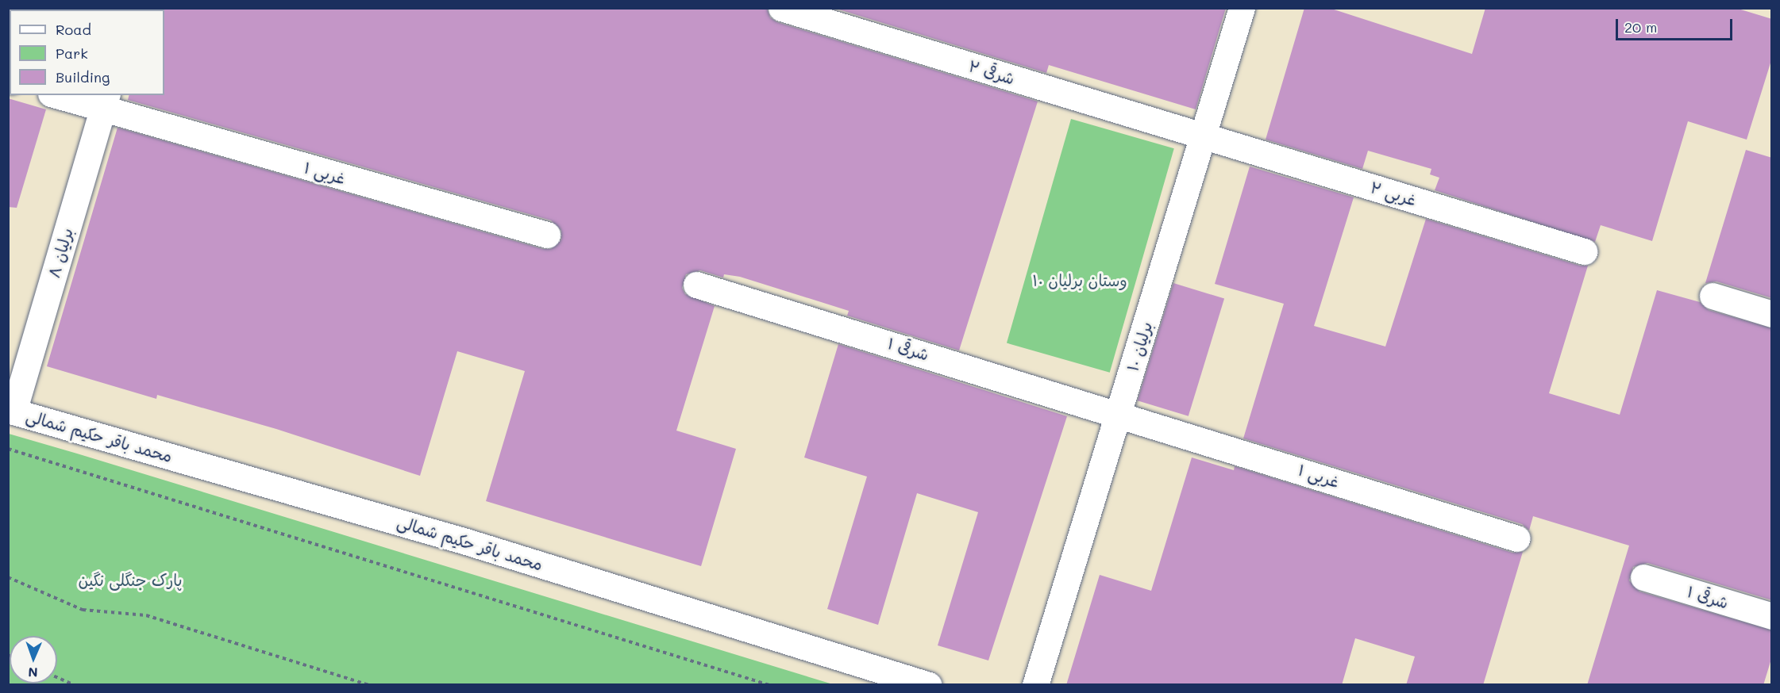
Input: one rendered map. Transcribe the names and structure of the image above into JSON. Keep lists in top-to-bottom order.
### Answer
{
  "streets": {
    "street": [
      "۲ شرقی",
      "۱ غربی",
      "۲ غربی",
      "برلیان ۸",
      "برلیان ۱۰",
      "۱ شرقی",
      "محمد باقر حکیم شمالی"
    ]
  },
  "crossings": [
    ["۲ شرقی", "۲ غربی"],
    ["۲ شرقی", "برلیان ۱۰"],
    ["۱ غربی", "برلیان ۸"],
    ["۱ غربی", "برلیان ۱۰"],
    ["۱ غربی", "۱ شرقی"],
    ["۲ غربی", "برلیان ۱۰"],
    ["برلیان ۸", "محمد باقر حکیم شمالی"],
    ["برلیان ۱۰", "۱ شرقی"]
  ],
  "parks": ["وستان برلیان ۱۰", "پارک جنگلی نگین"],
  "legend": ["Road", "Park", "Building"],
  "scale_bar": "20 m",
  "north": "bottom"
}
